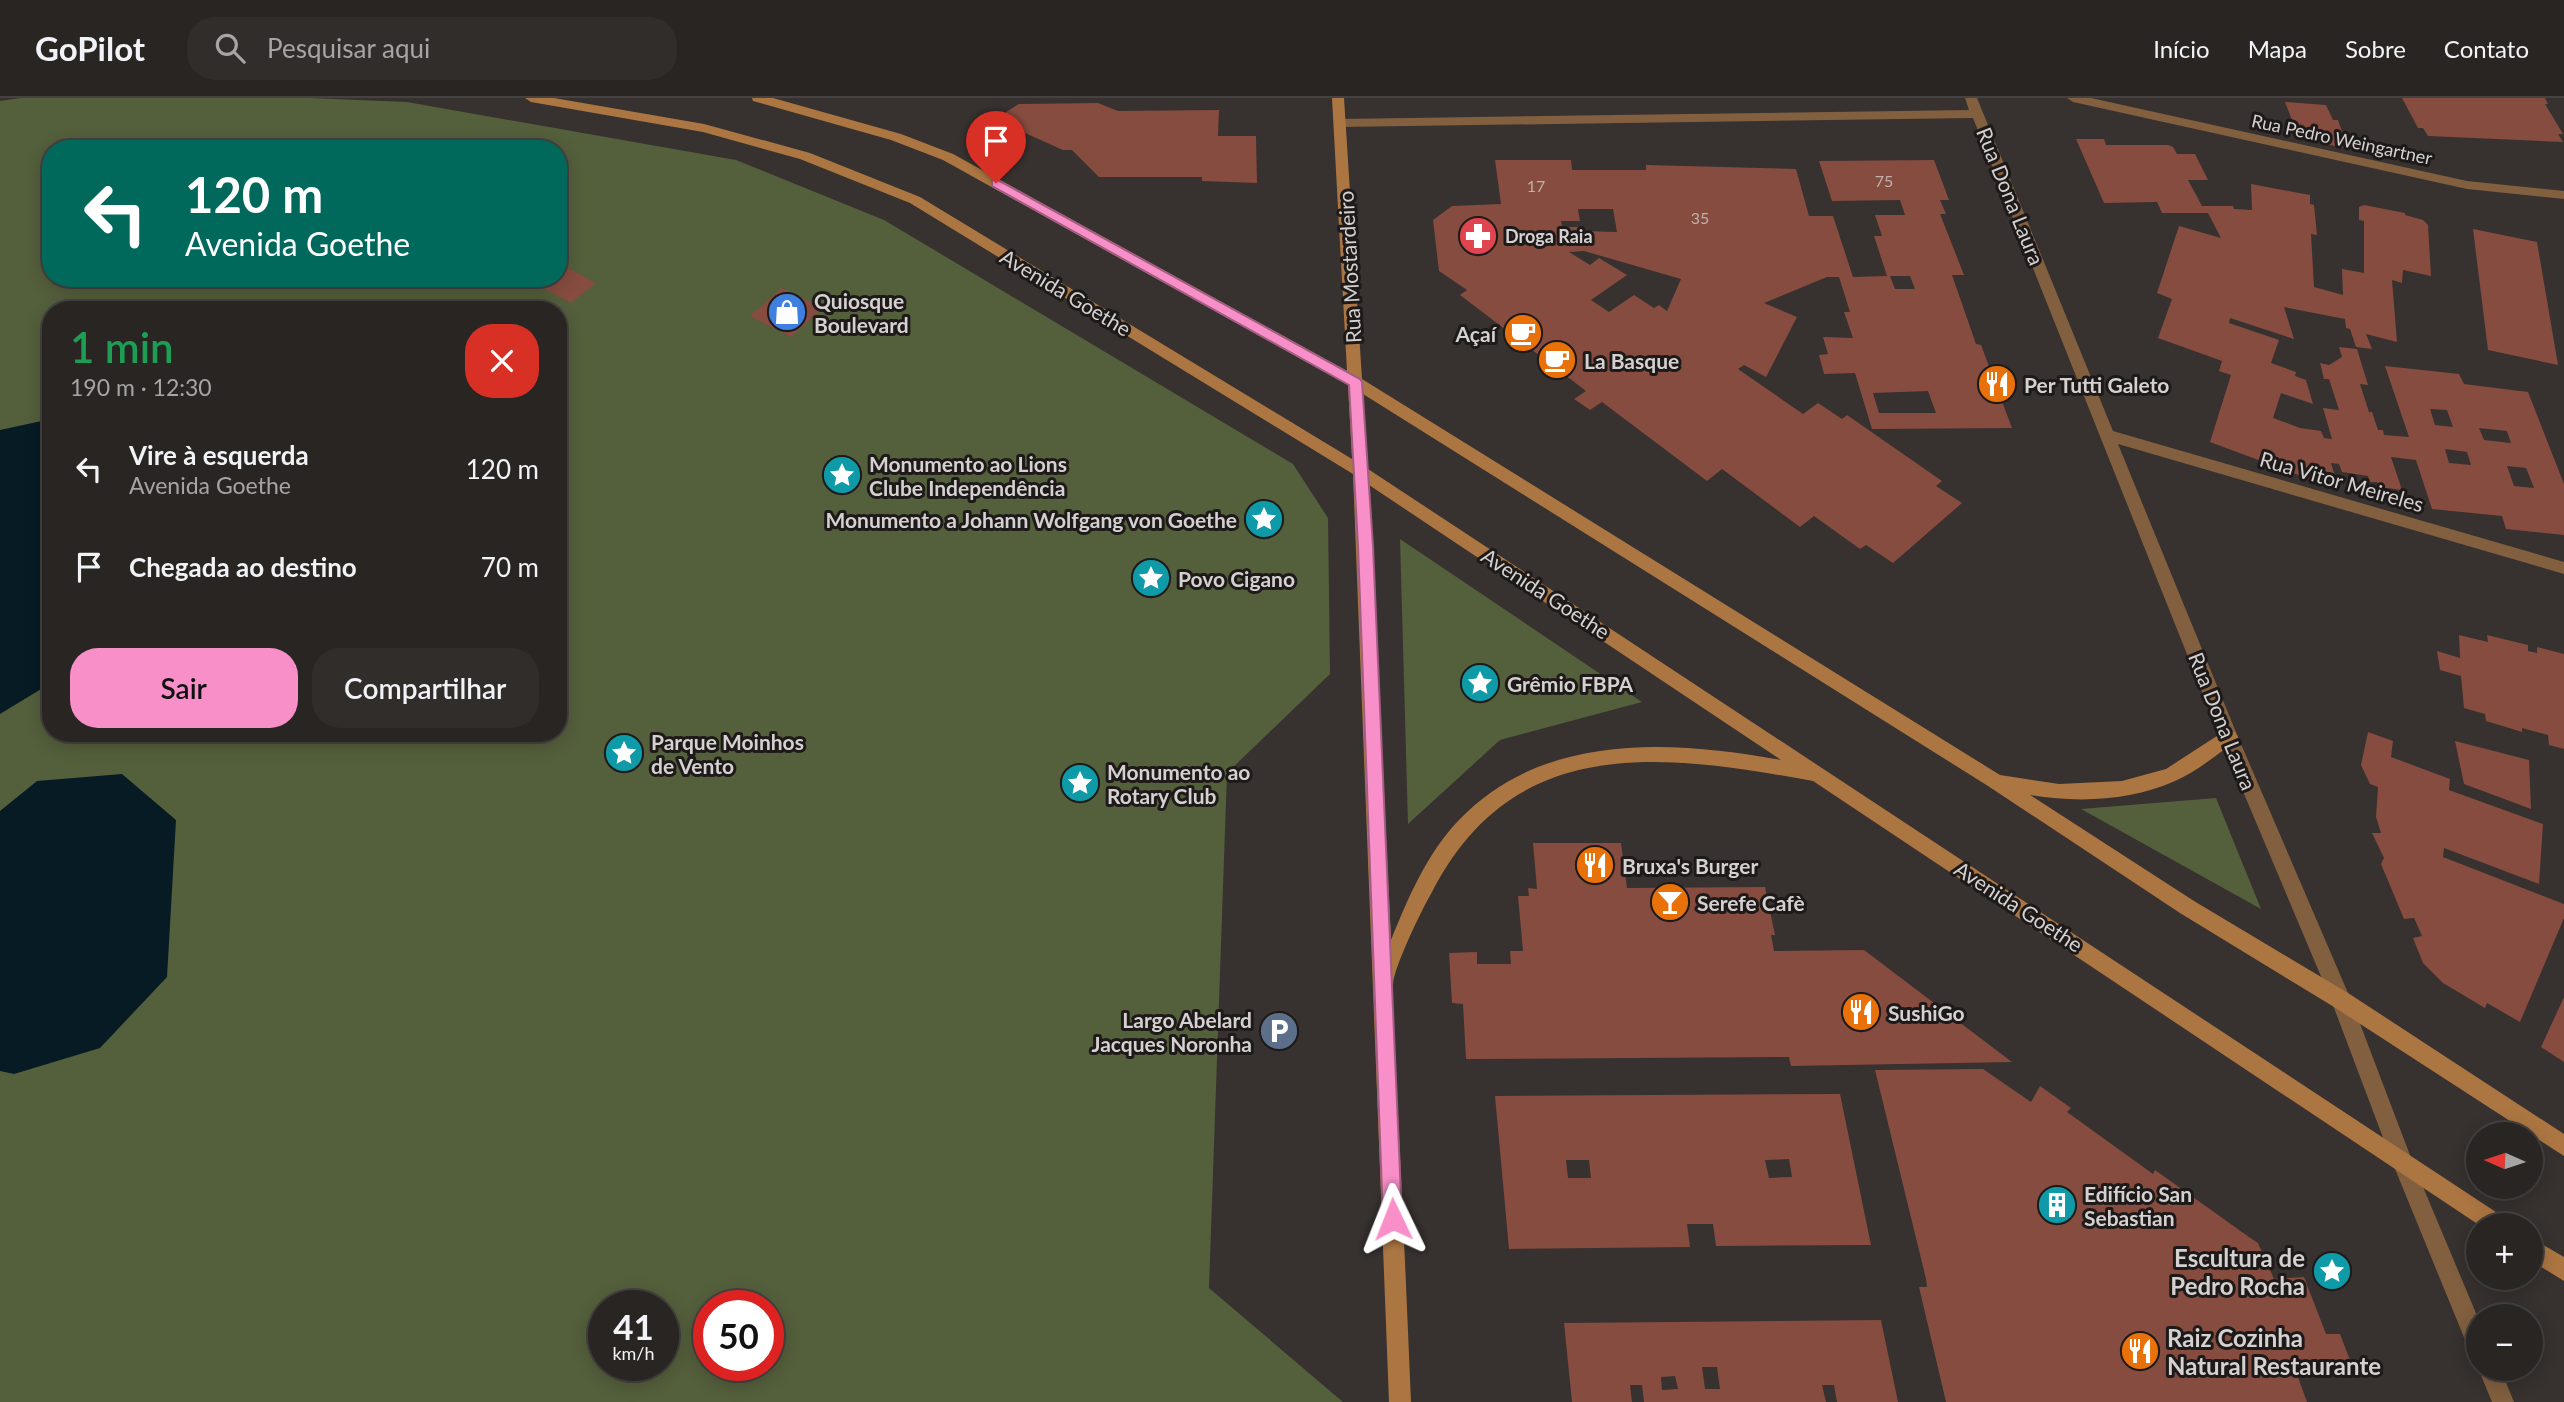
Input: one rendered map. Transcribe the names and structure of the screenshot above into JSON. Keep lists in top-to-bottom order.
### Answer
{
  "streets": {
    "main road": ["Rua Mostardeiro", "Avenida Goethe"],
    "street": ["Rua Pedro Weingartner", "Rua Dona Laura", "Rua Vitor Meireles"]
  },
  "crossings": [
    ["Rua Dona Laura", "Avenida Goethe"],
    ["Rua Dona Laura", "Rua Vitor Meireles"],
    ["Rua Mostardeiro", "Avenida Goethe"]
  ],
  "places": {
    "pharmacy": ["Droga Raia"],
    "shop": ["Quiosque Boulevard"],
    "cafe": ["Açaí", "La Basque"],
    "restaurant": [
      "Per Tutti Galeto",
      "Bruxa's Burger",
      "SushiGo",
      "Raiz Cozinha Natural Restaurante"
    ],
    "place": [
      "Monumento ao Lions Clube Independência",
      "Monumento a Johann Wolfgang von Goethe",
      "Povo Cigano",
      "Grêmio FBPA",
      "Parque Moinhos de Vento",
      "Monumento ao Rotary Club",
      "Escultura de Pedro Rocha"
    ],
    "bar": ["Serefe Cafè"],
    "parking": ["Largo Abelard Jacques Noronha"],
    "building": ["Edifício San Sebastian"]
  },
  "house_numbers": ["75", "17", "35"],
  "north": "left",
  "page": {
    "header": "GoPilot",
    "search": "Pesquisar aqui",
    "nav": [
      "Início",
      "Mapa",
      "Sobre",
      "Contato"
    ],
    "turn": ["120 m", "Avenida Goethe"],
    "heading": ["1 min", "190 m · 12:30"],
    "list": [
      {
        "name": "Vire à esquerda",
        "note": "Avenida Goethe",
        "value": "120 m"
      },
      {
        "name": "Chegada ao destino",
        "value": "70 m"
      }
    ],
    "buttons": ["Sair", "Compartilhar"],
    "map_buttons": ["+", "−"],
    "speed": "41 km/h",
    "limit": "50"
  }
}
